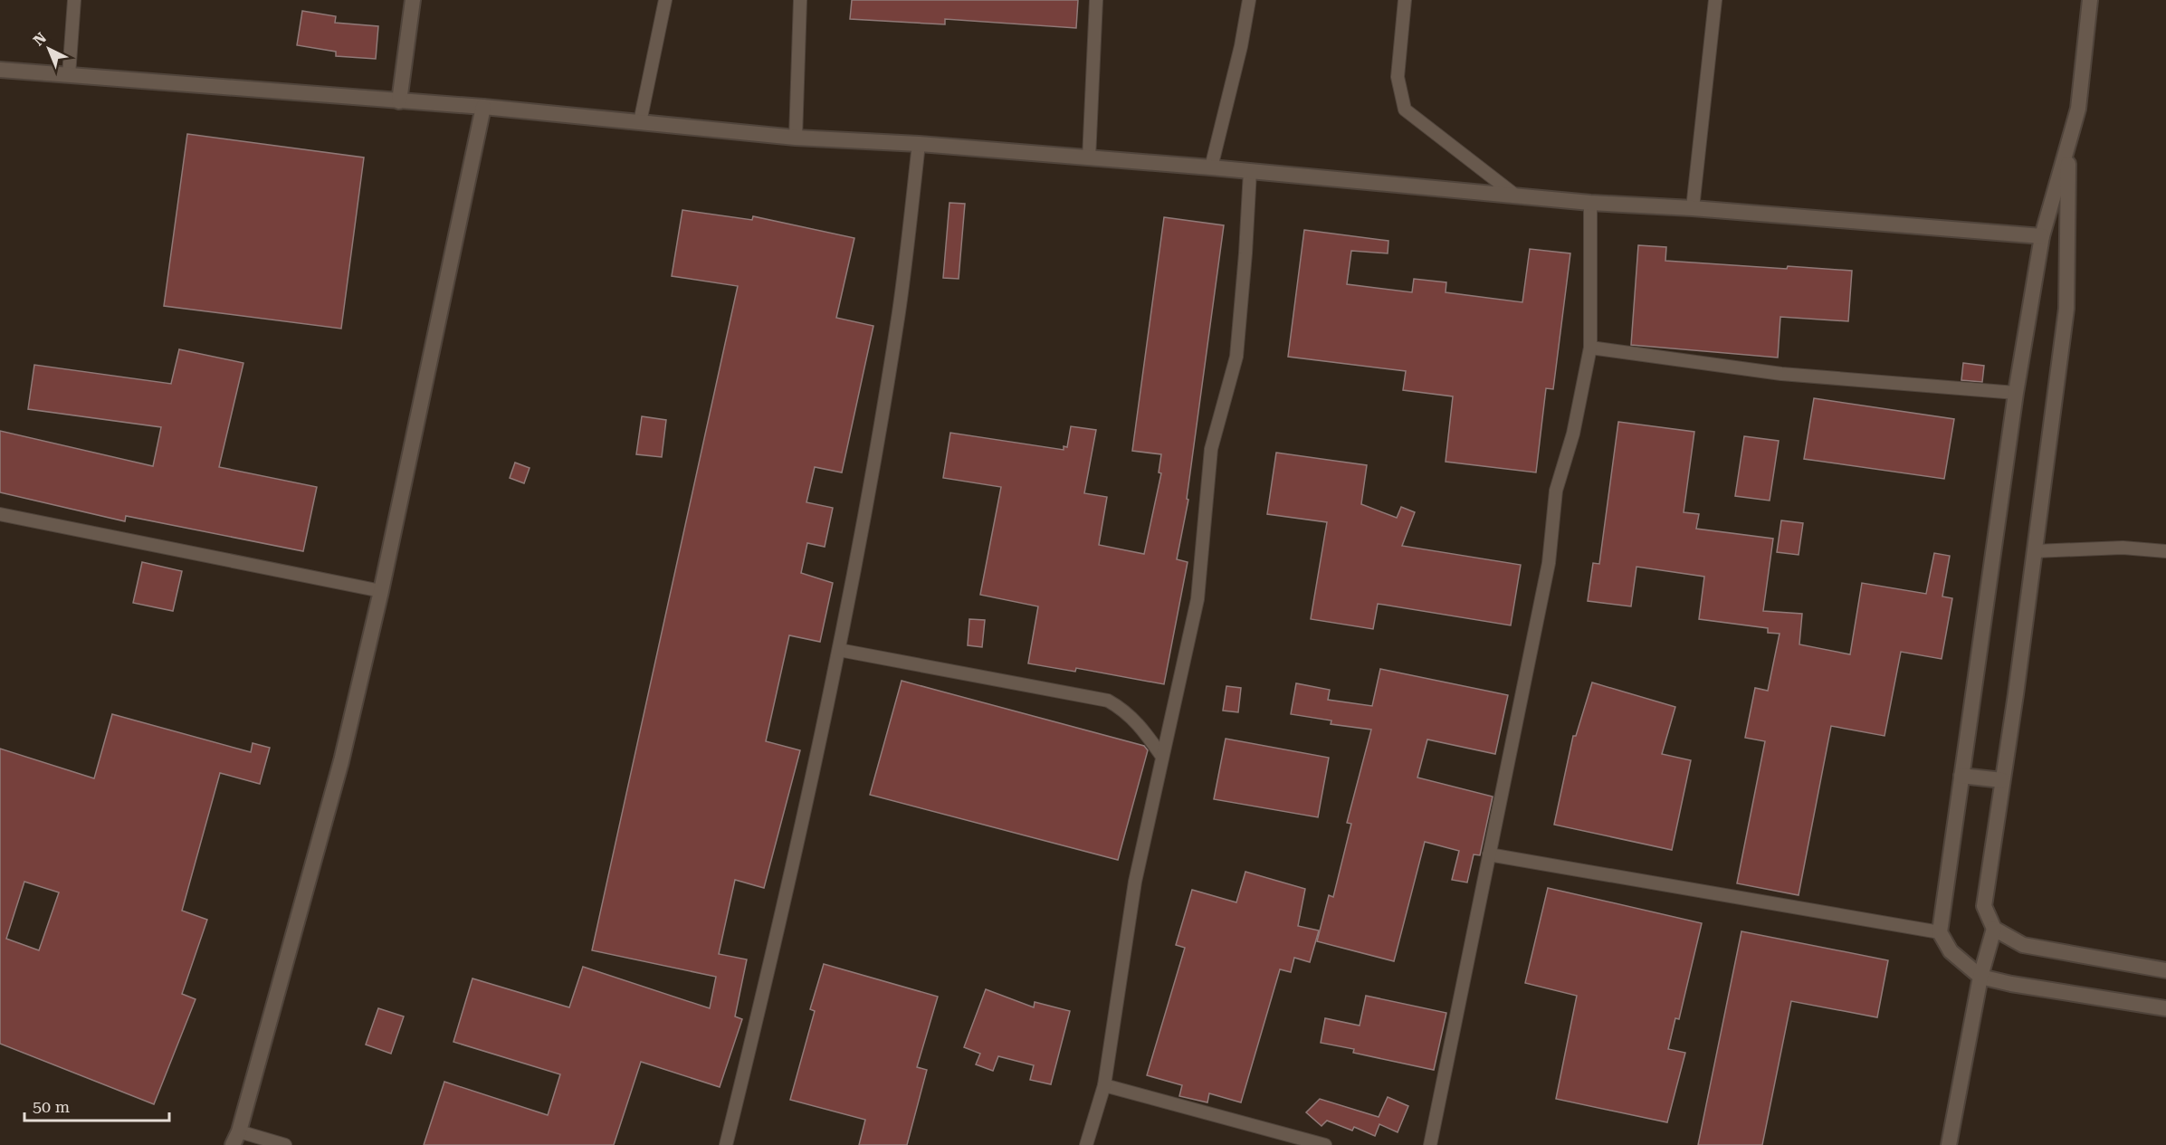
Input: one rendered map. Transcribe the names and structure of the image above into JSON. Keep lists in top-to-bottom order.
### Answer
{
  "scale_bar": "50 m",
  "north": "top left"
}
